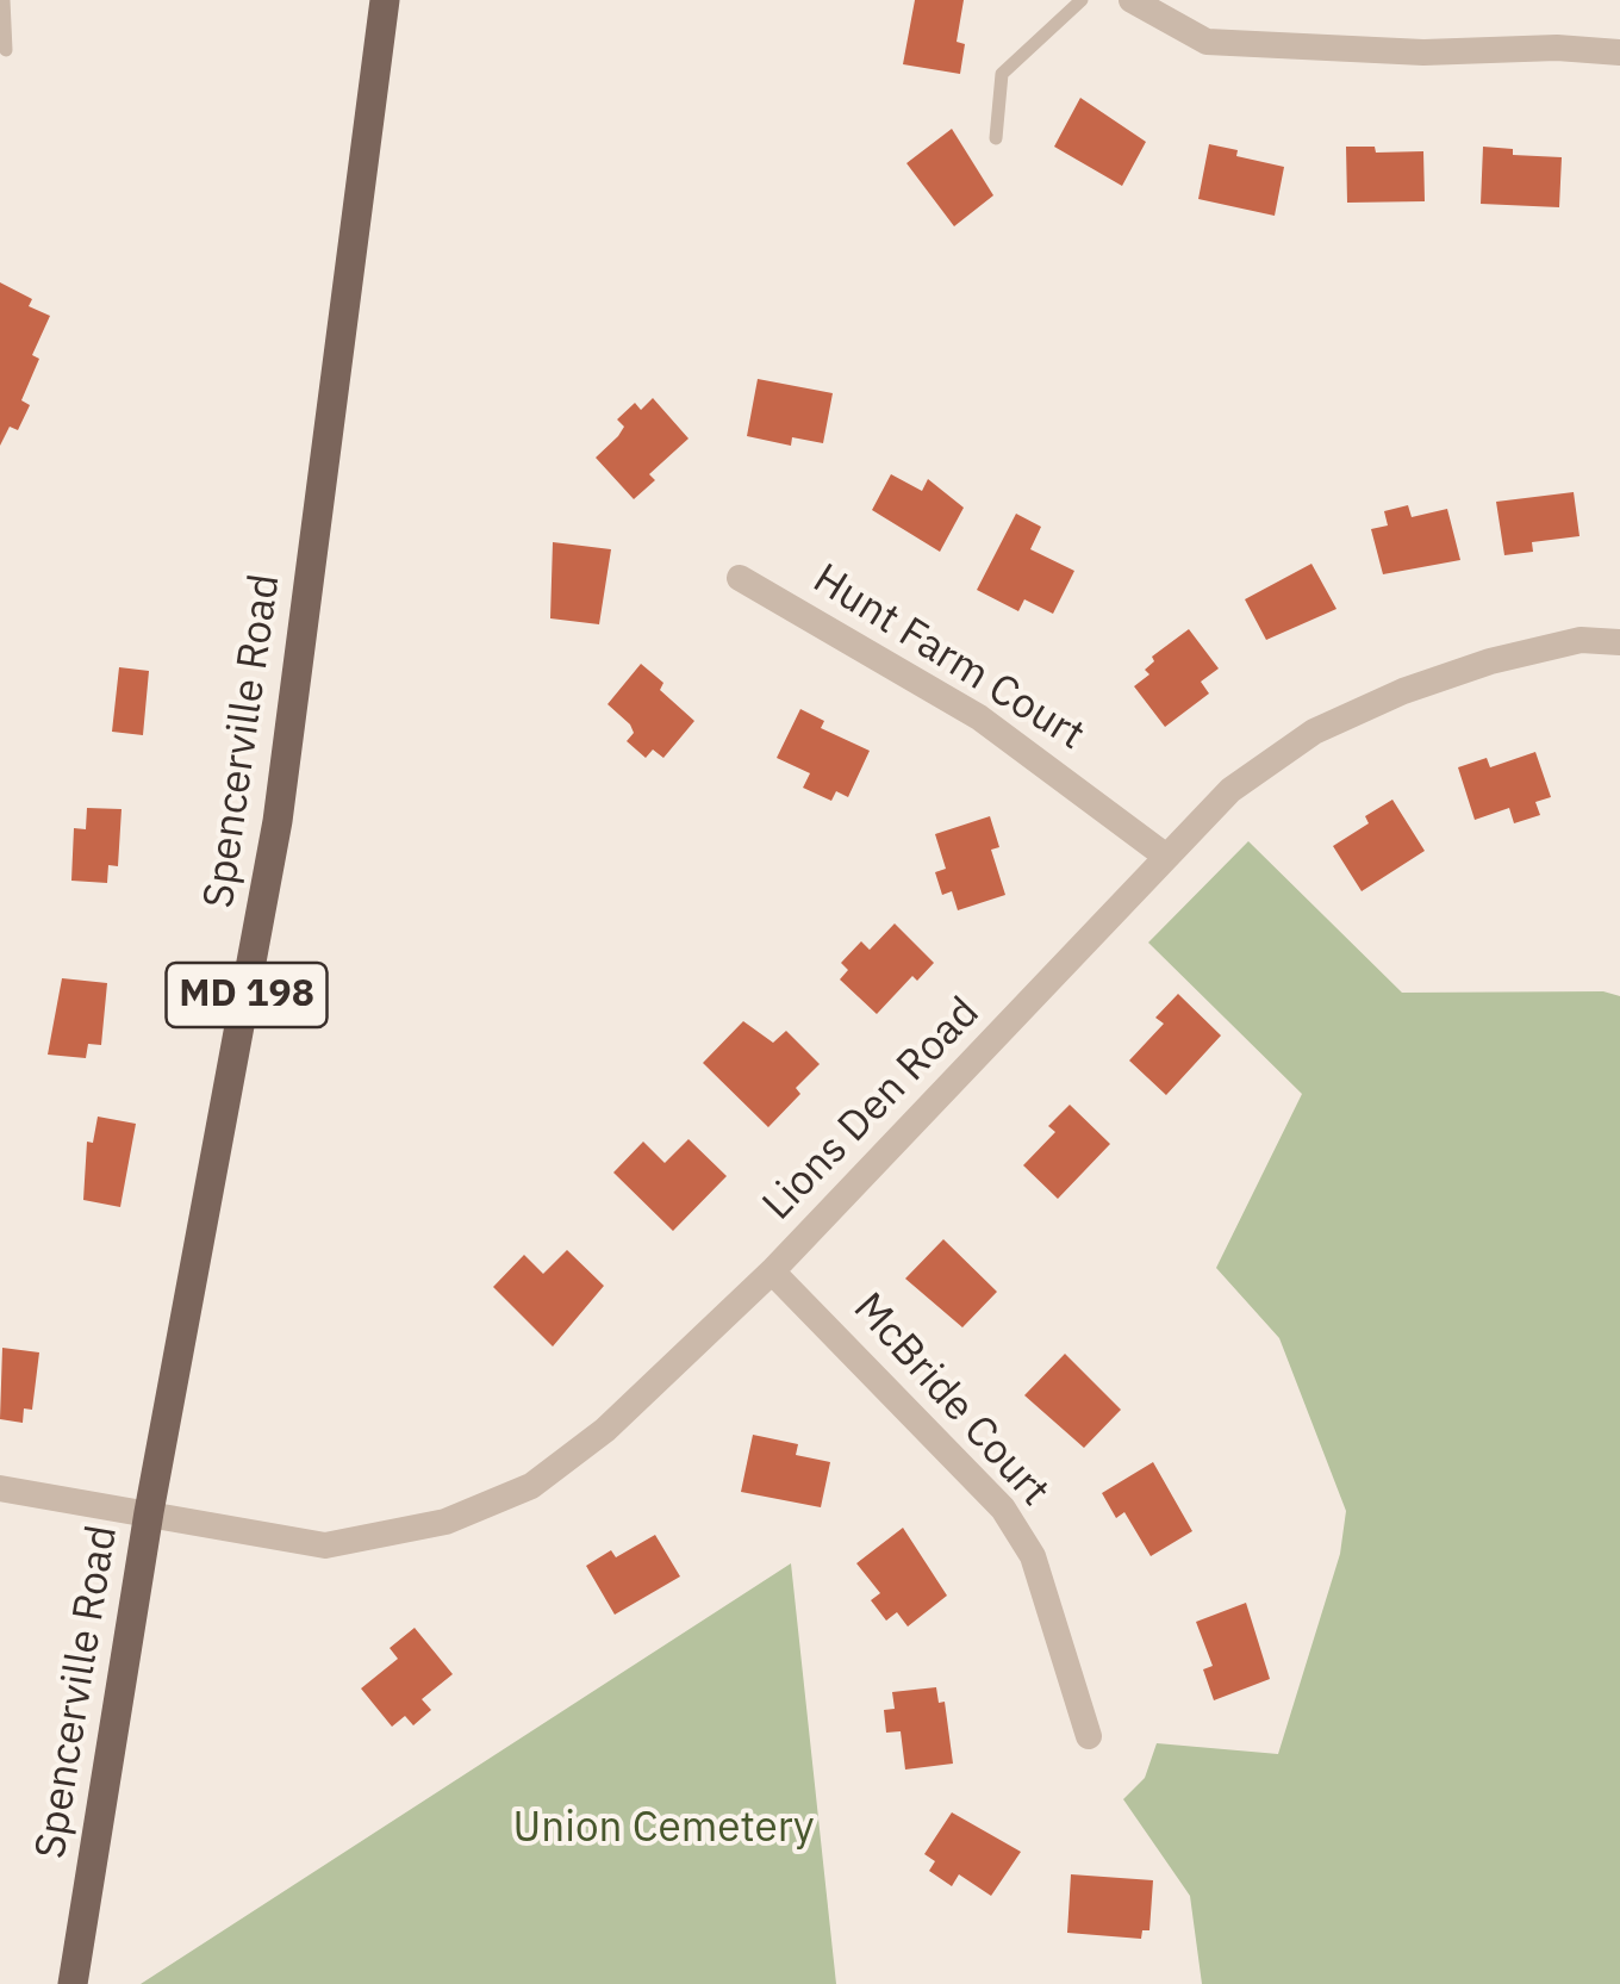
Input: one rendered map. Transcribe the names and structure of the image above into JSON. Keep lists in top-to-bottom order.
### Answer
{
  "streets": {
    "main road": ["Spencerville Road", "MD 198"],
    "street": ["Hunt Farm Court", "Lions Den Road", "McBride Court"]
  },
  "crossings": [
    ["Hunt Farm Court", "Lions Den Road"],
    ["Spencerville Road", "Lions Den Road"],
    ["Lions Den Road", "McBride Court"]
  ],
  "parks": ["Union Cemetery"]
}
